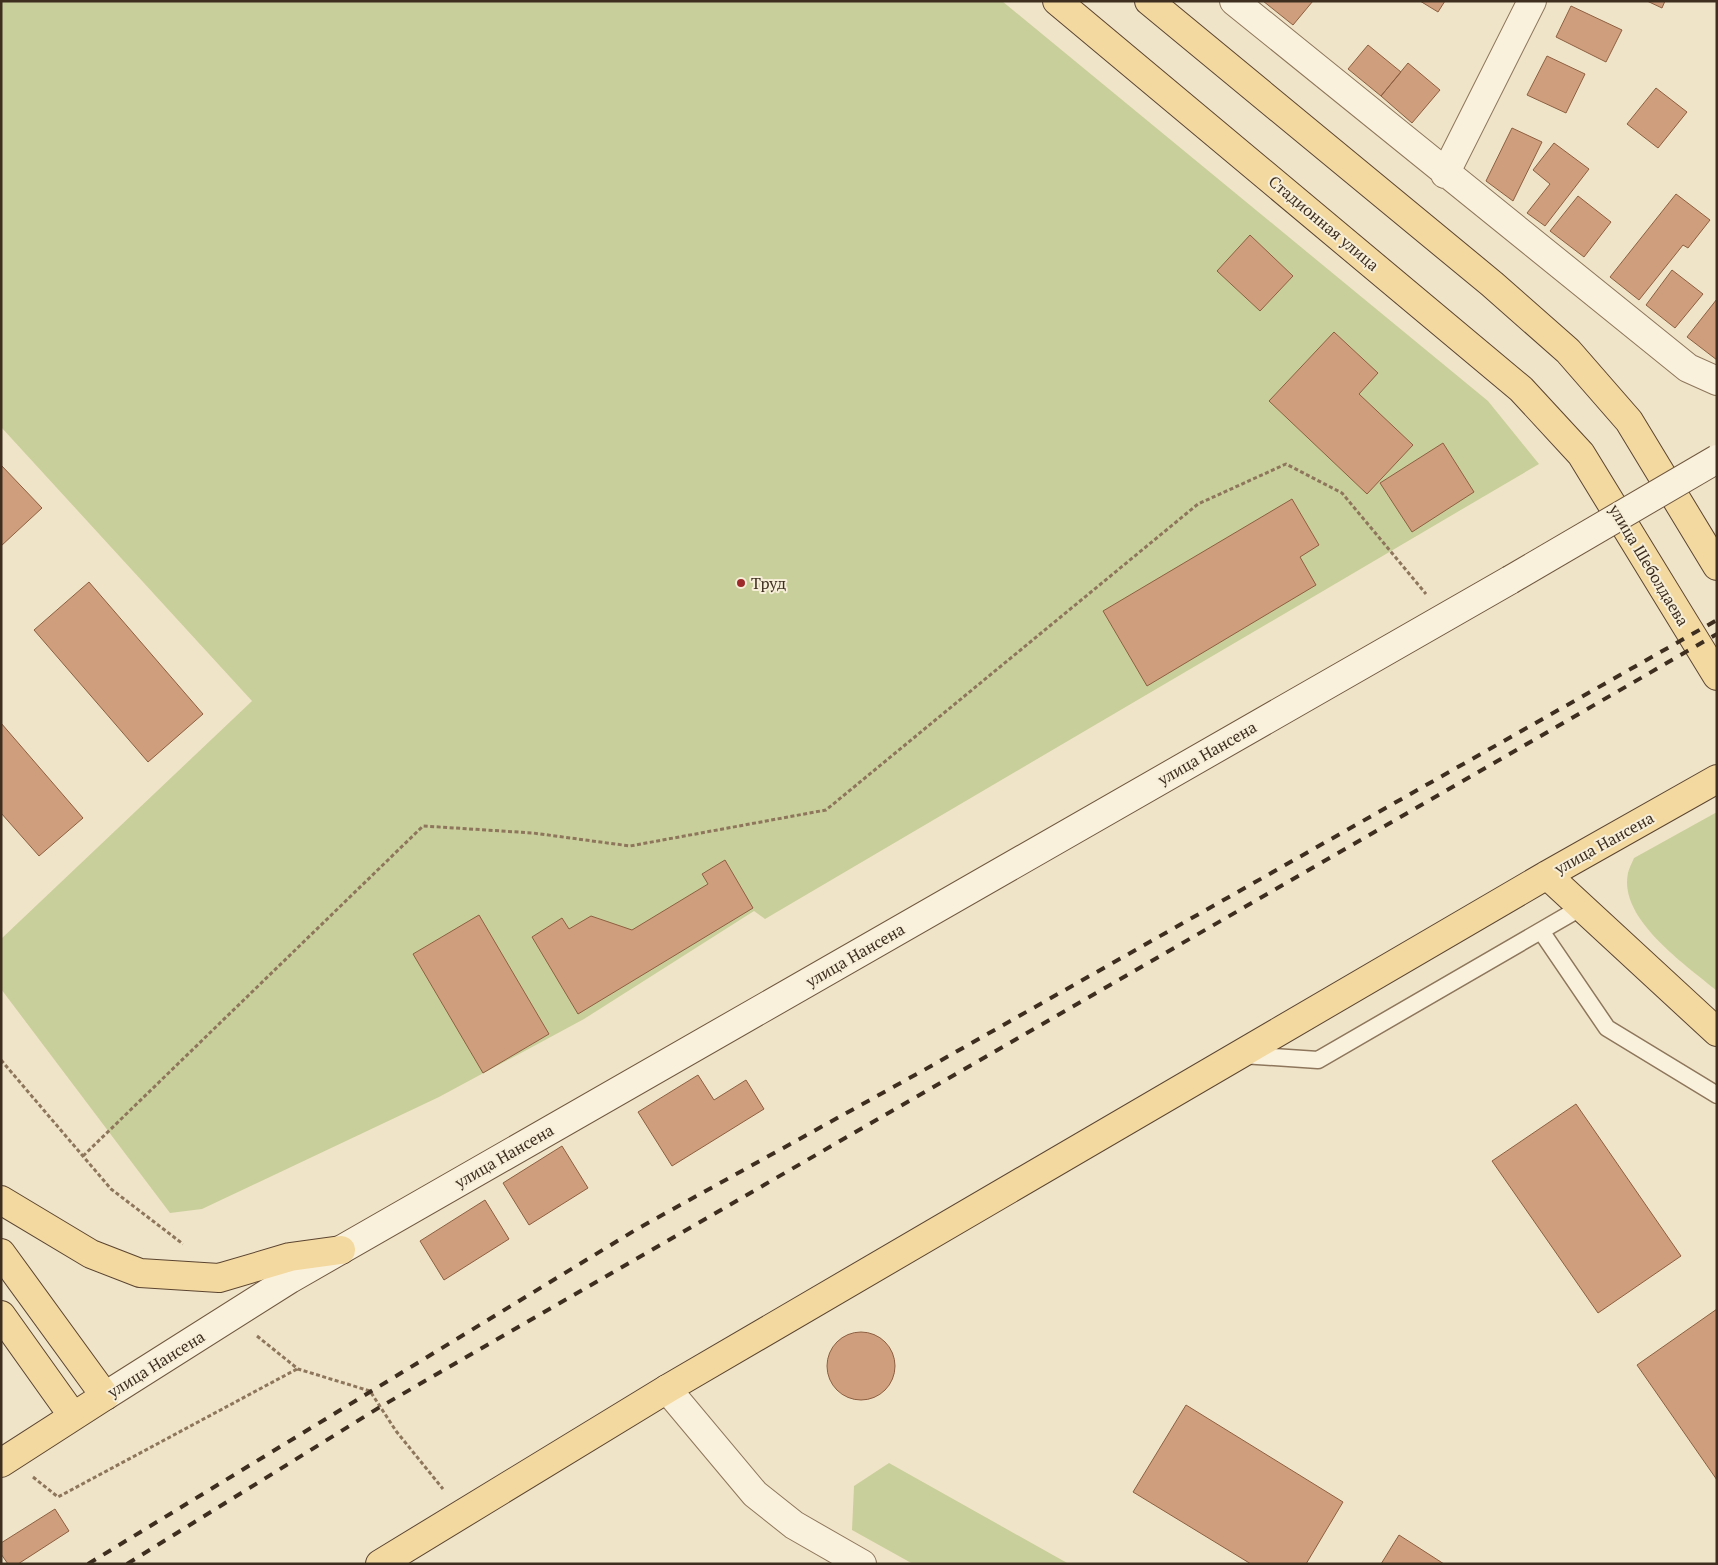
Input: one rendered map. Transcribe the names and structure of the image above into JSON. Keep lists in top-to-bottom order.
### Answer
{
  "streets": {
    "main road": ["Стадионная улица", "улица Шеболдаева", "улица Нансена"]
  },
  "crossings": [
    ["Стадионная улица", "улица Шеболдаева"]
  ],
  "places": ["Труд"]
}
